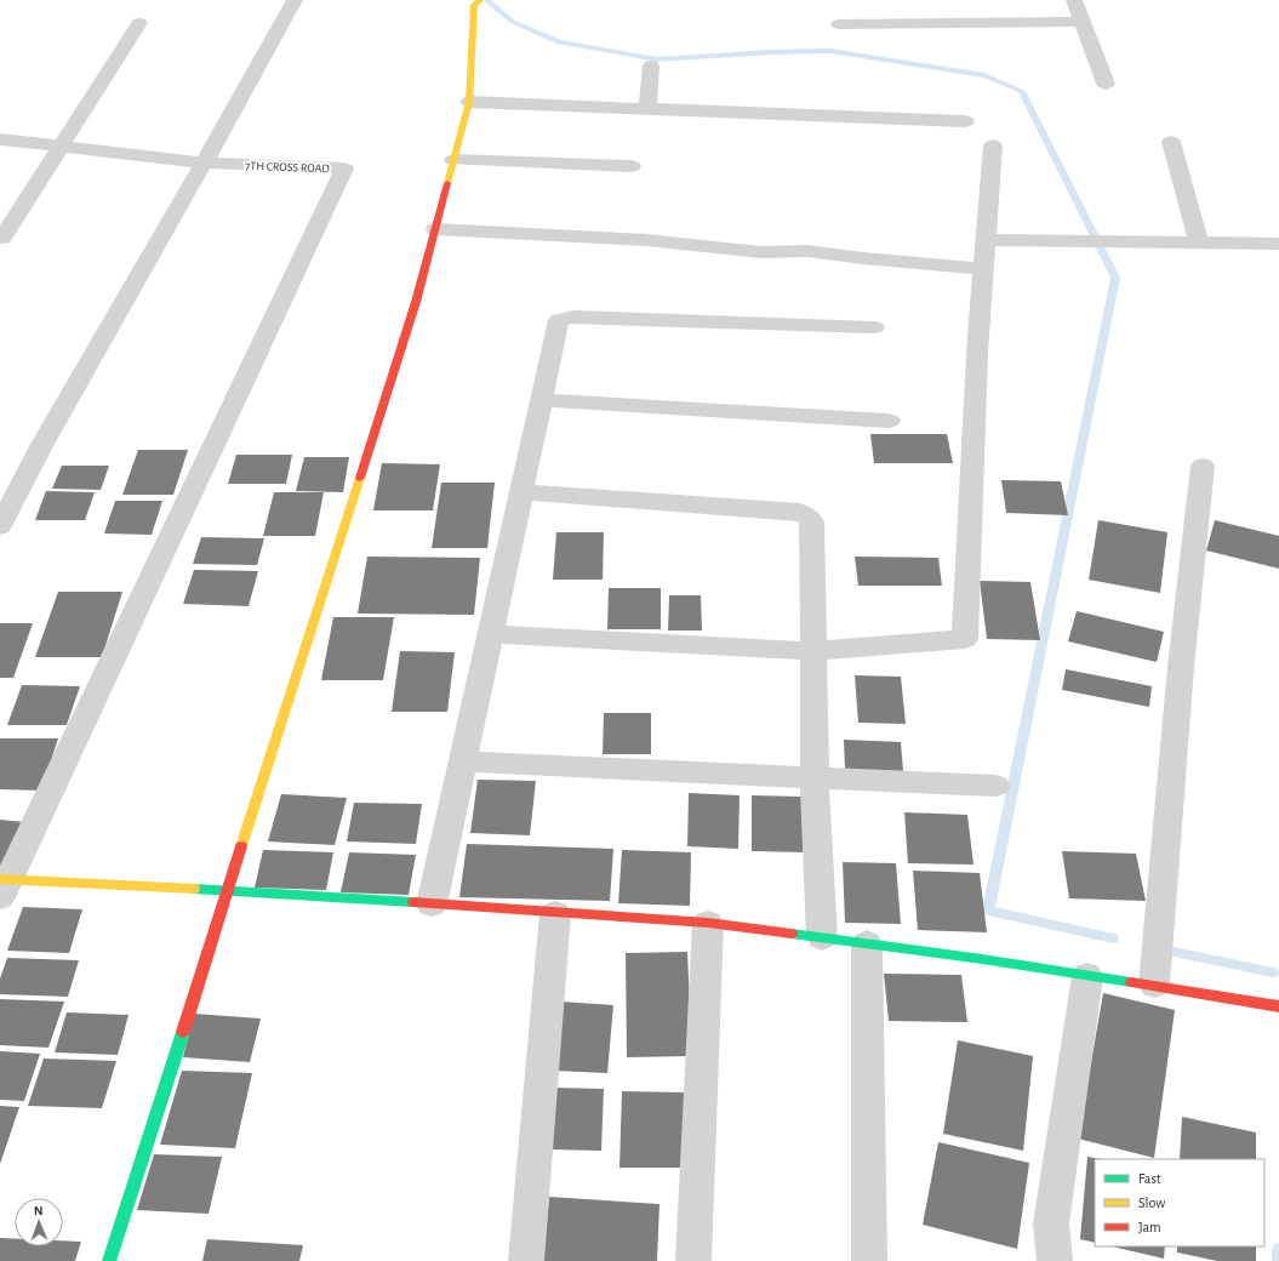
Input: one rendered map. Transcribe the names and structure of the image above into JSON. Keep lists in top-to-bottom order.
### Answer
{
  "streets": {
    "street": ["7TH CROSS ROAD"]
  },
  "legend": ["Fast", "Slow", "Jam"],
  "north": "top"
}
